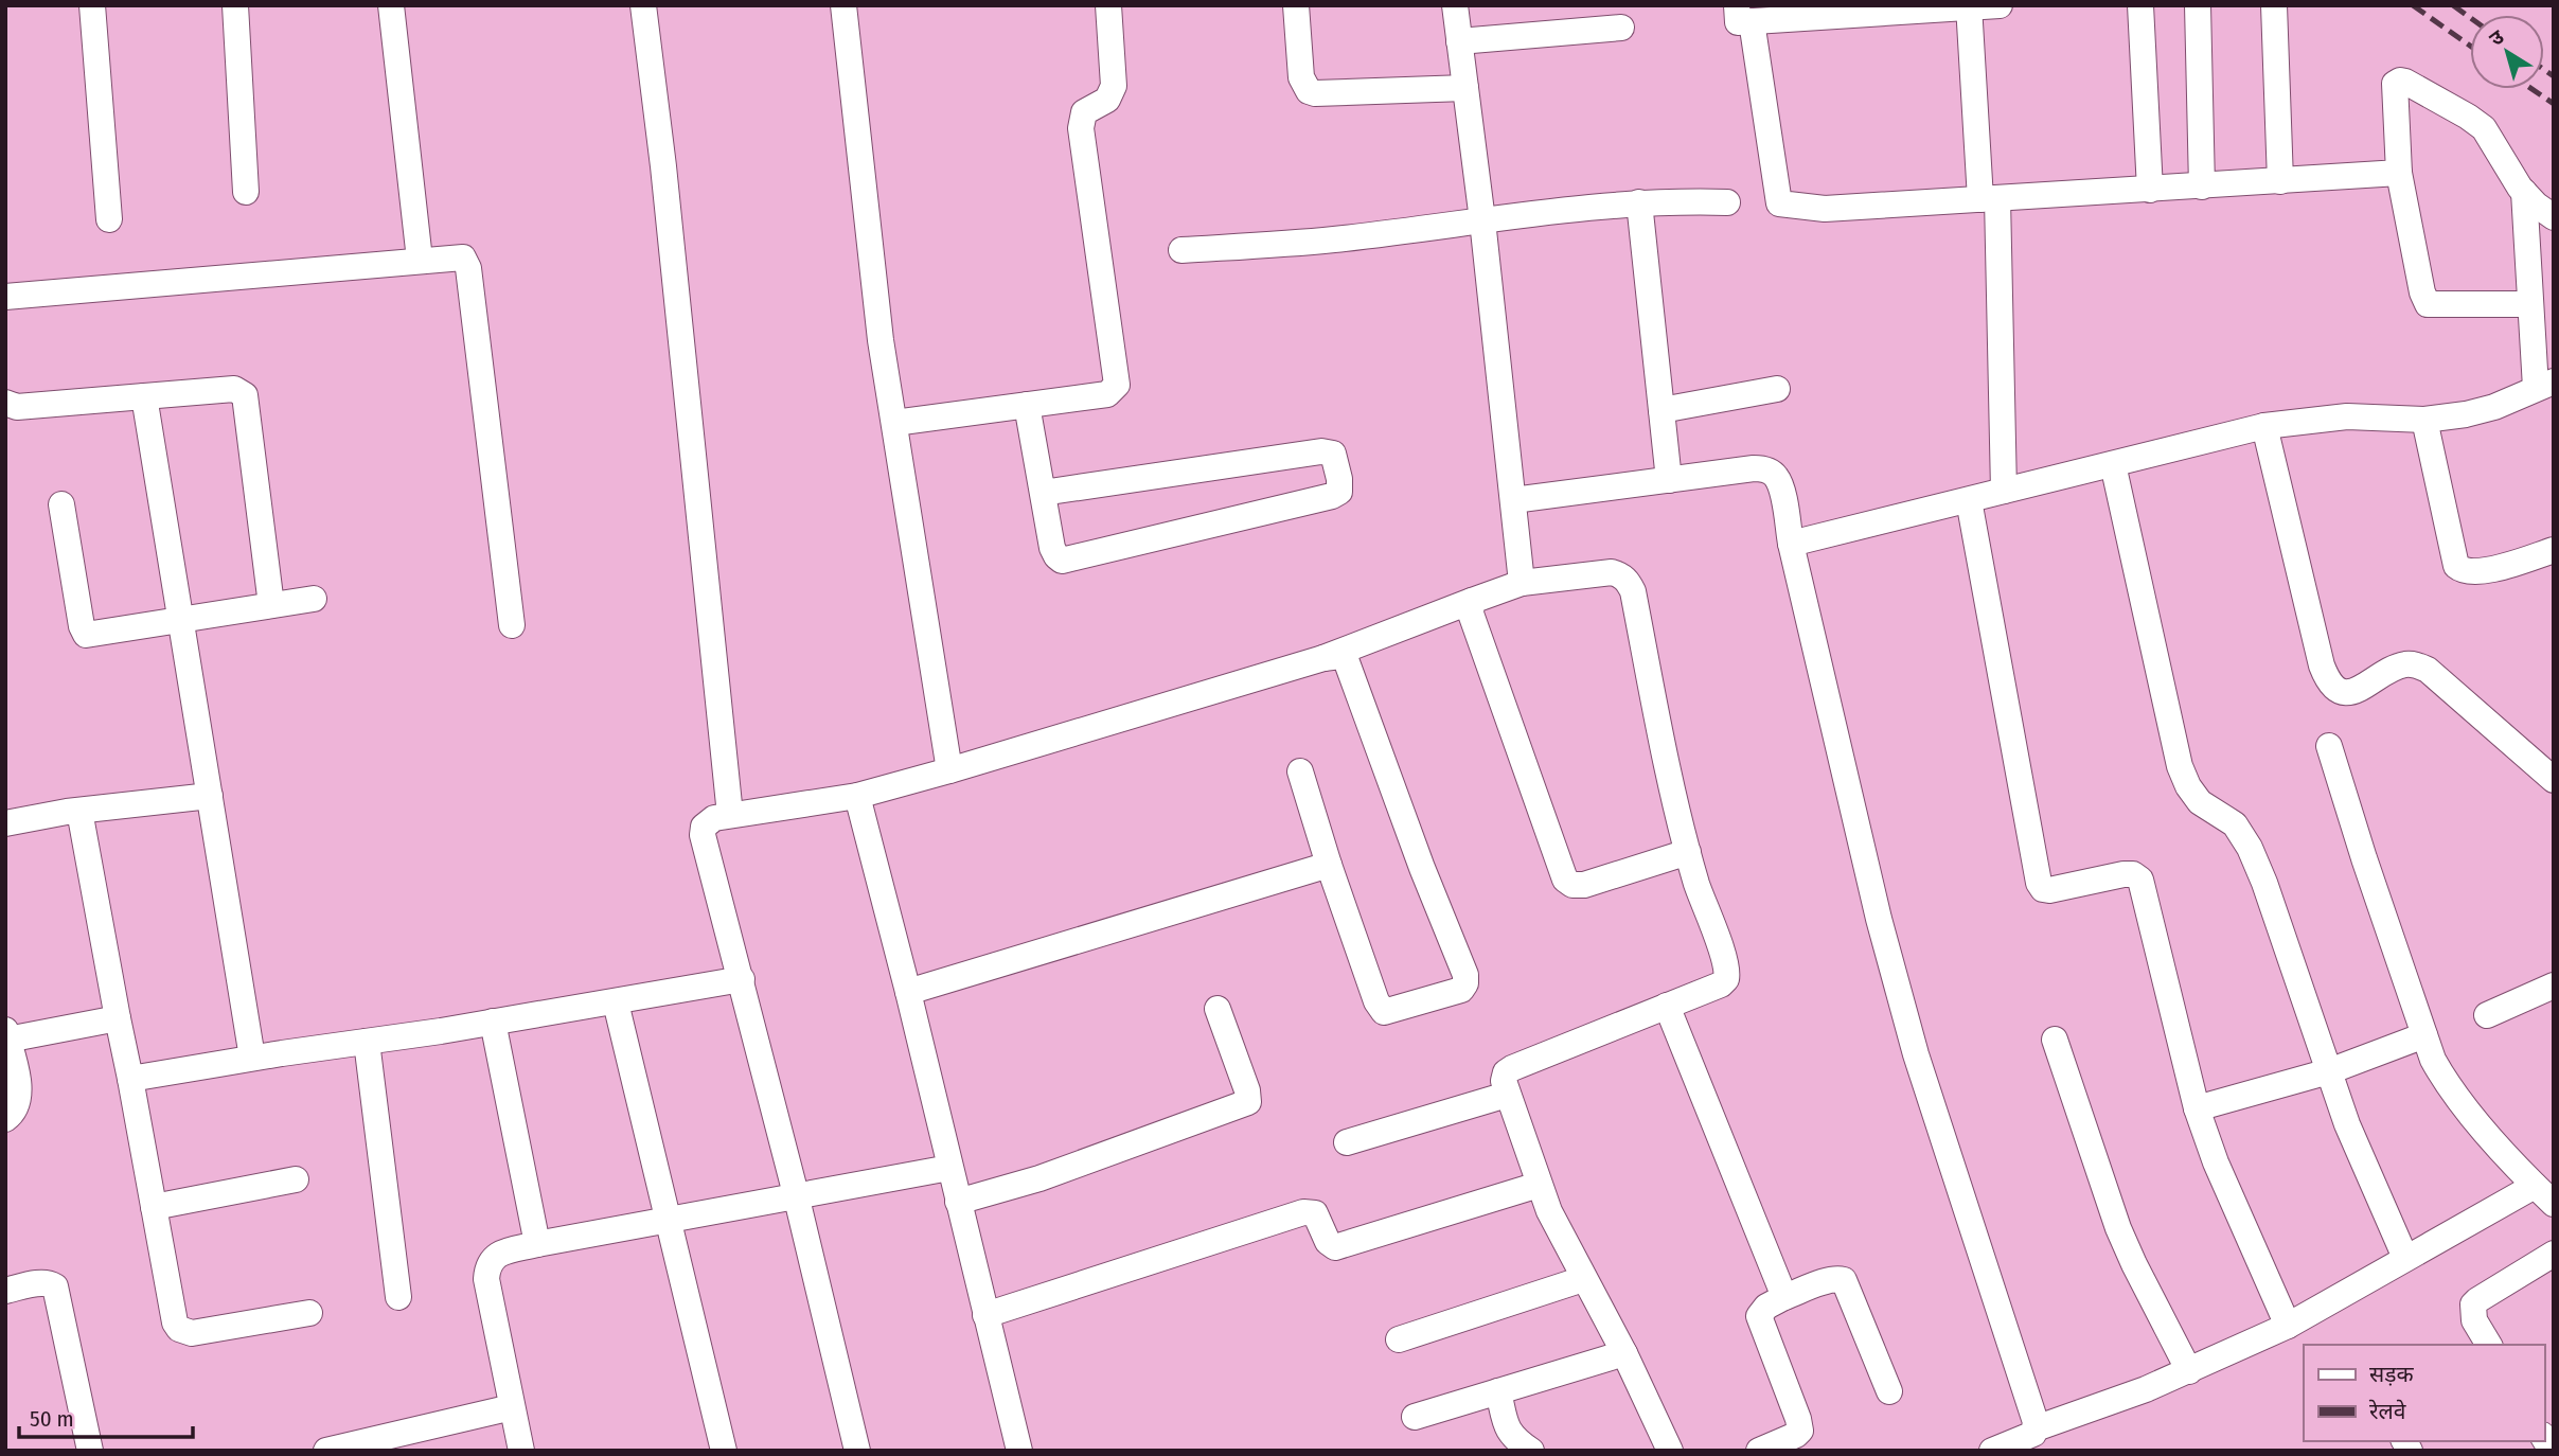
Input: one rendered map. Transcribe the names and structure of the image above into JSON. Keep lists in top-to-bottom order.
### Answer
{
  "legend": ["सड़क", "रेलवे"],
  "scale_bar": "50 m",
  "north": "top left"
}
